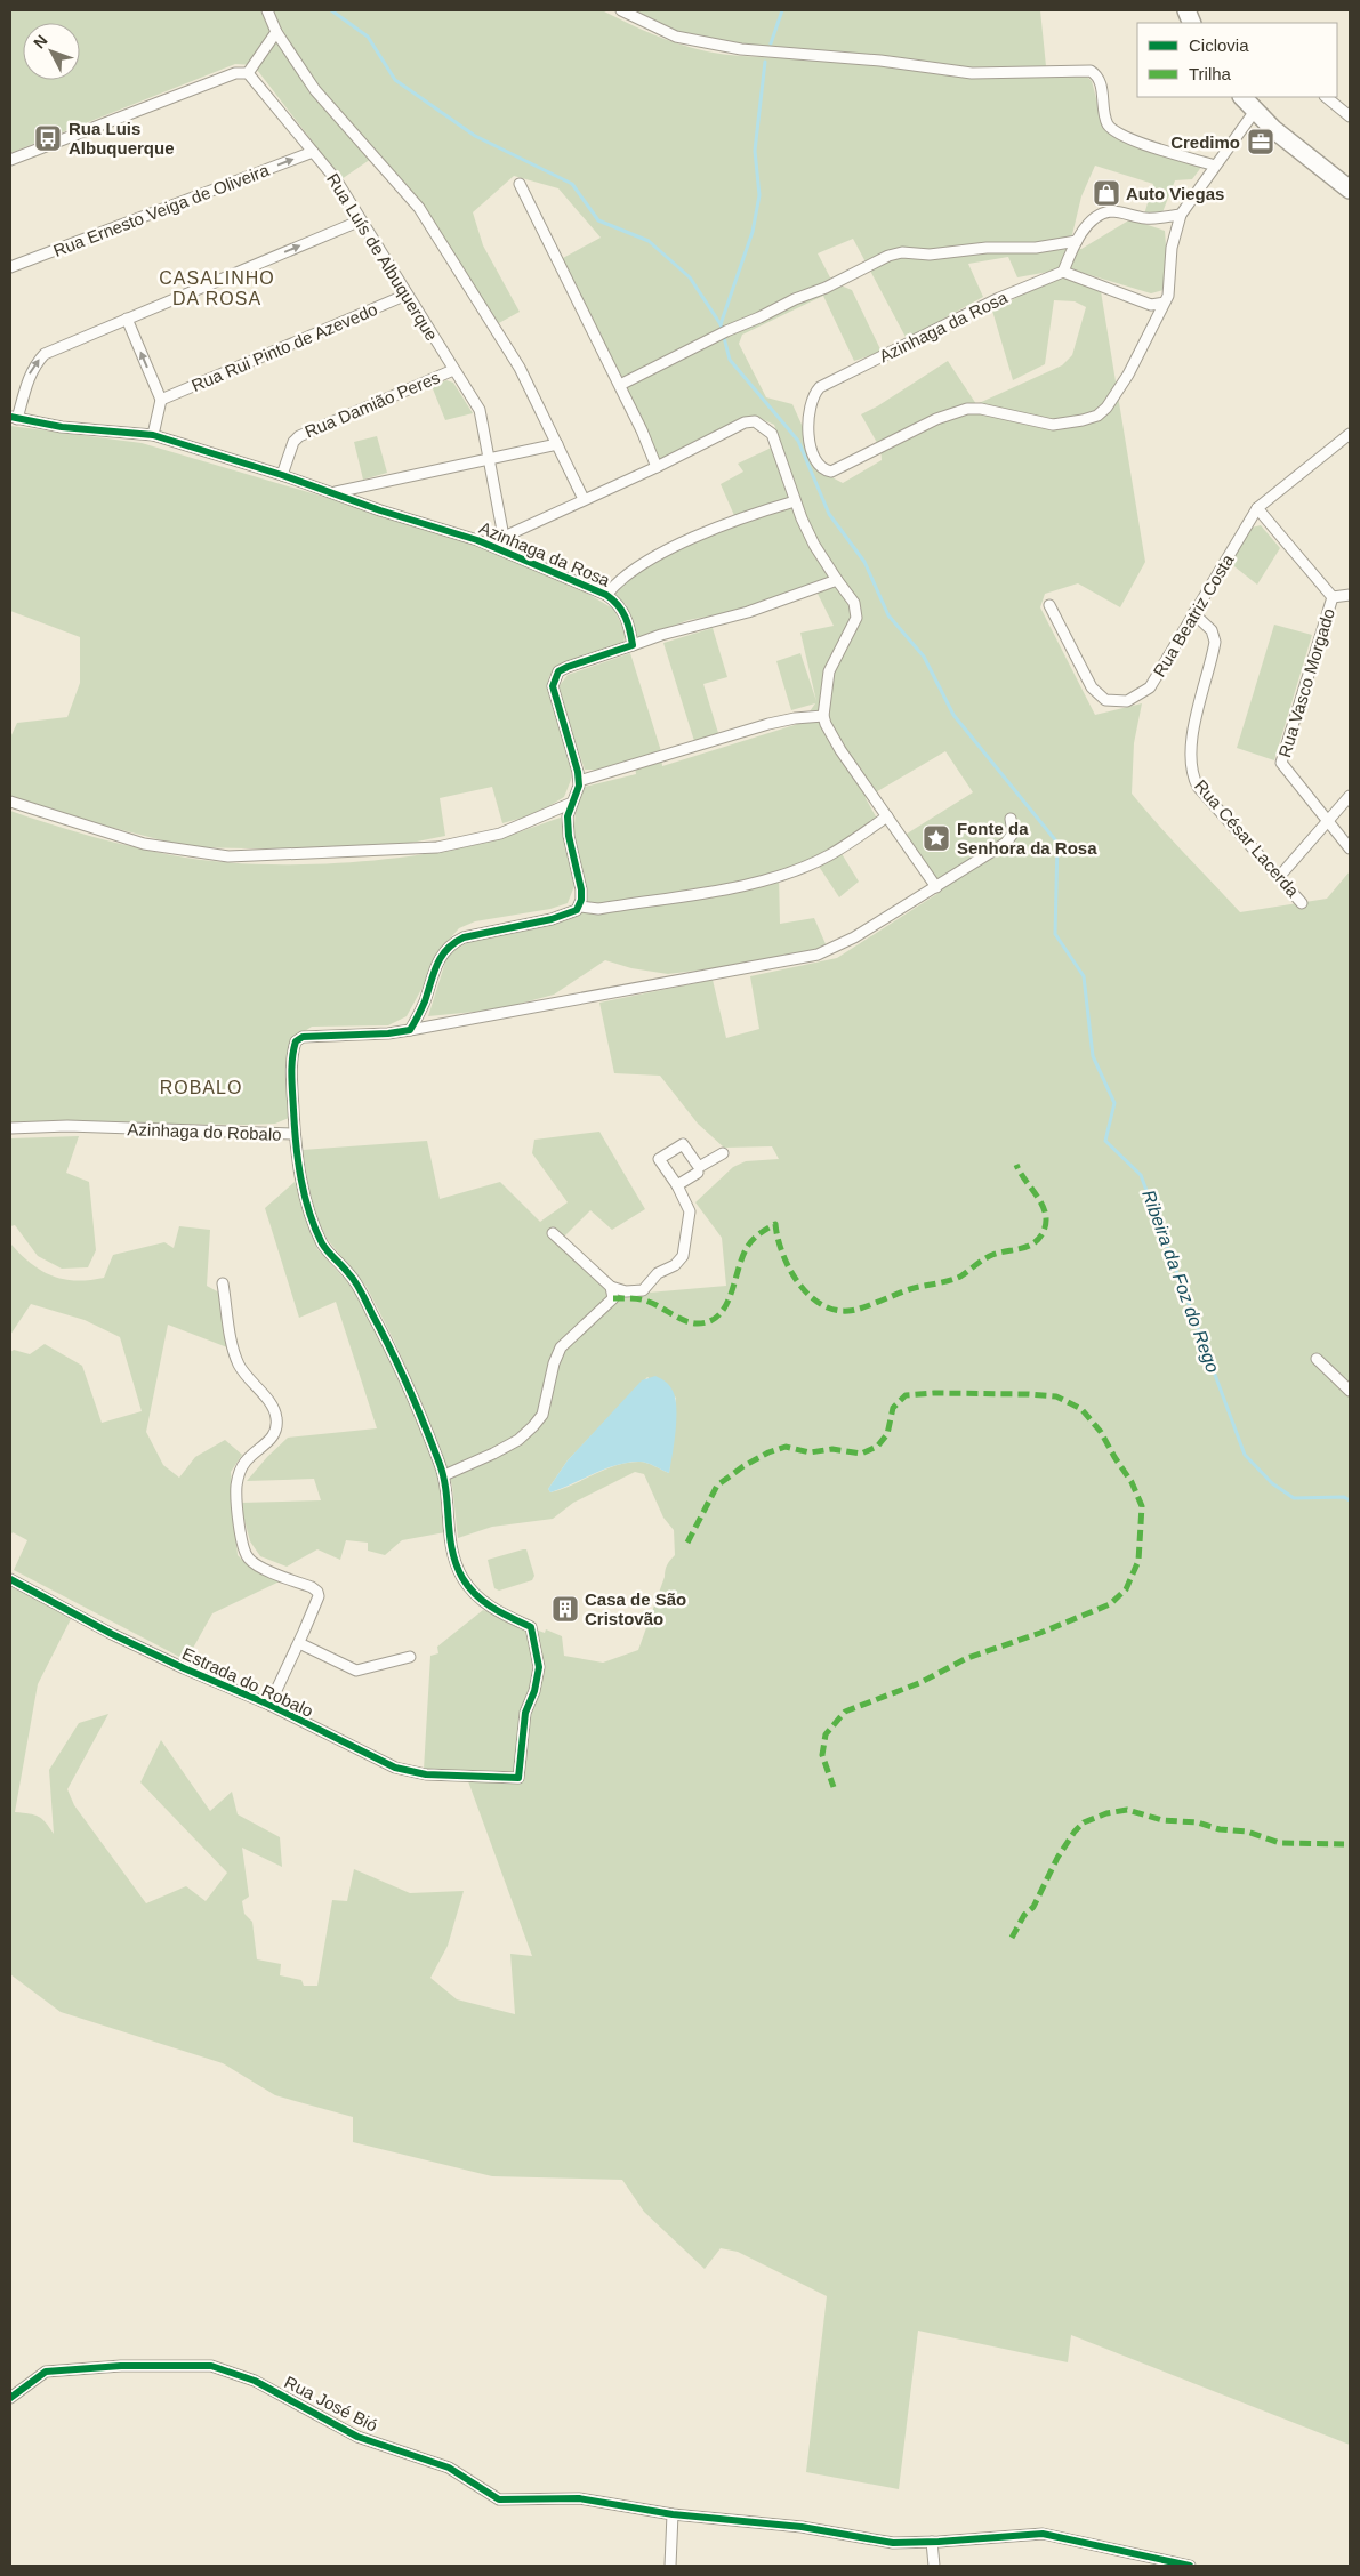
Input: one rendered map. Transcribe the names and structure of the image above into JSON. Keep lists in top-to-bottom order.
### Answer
{
  "streets": {
    "street": [
      "Rua Ernesto Veiga de Oliveira",
      "Rua Luís de Albuquerque",
      "Azinhaga da Rosa",
      "Rua Rui Pinto de Azevedo",
      "Rua Damião Peres",
      "Rua Beatriz Costa",
      "Rua Vasco Morgado",
      "Rua César Lacerda",
      "Azinhaga do Robalo",
      "Estrada do Robalo",
      "Rua José Bió"
    ]
  },
  "crossings": [
    ["Rua Ernesto Veiga de Oliveira", "Rua Luís de Albuquerque"],
    ["Rua Luís de Albuquerque", "Azinhaga da Rosa"],
    ["Rua Luís de Albuquerque", "Rua Rui Pinto de Azevedo"],
    ["Rua Luís de Albuquerque", "Rua Damião Peres"],
    ["Azinhaga da Rosa", "Rua Damião Peres"],
    ["Rua Beatriz Costa", "Rua César Lacerda"],
    ["Azinhaga do Robalo", "Estrada do Robalo"]
  ],
  "districts": ["CASALINHO DA ROSA", "ROBALO"],
  "water": ["Ribeira da Foz do Rego"],
  "places": {
    "bus stop": ["Rua Luis Albuquerque"],
    "office": ["Credimo"],
    "shop": ["Auto Viegas"],
    "place": ["Fonte da Senhora da Rosa"],
    "building": ["Casa de São Cristovão"]
  },
  "legend": ["Ciclovia", "Trilha"],
  "north": "top left"
}
